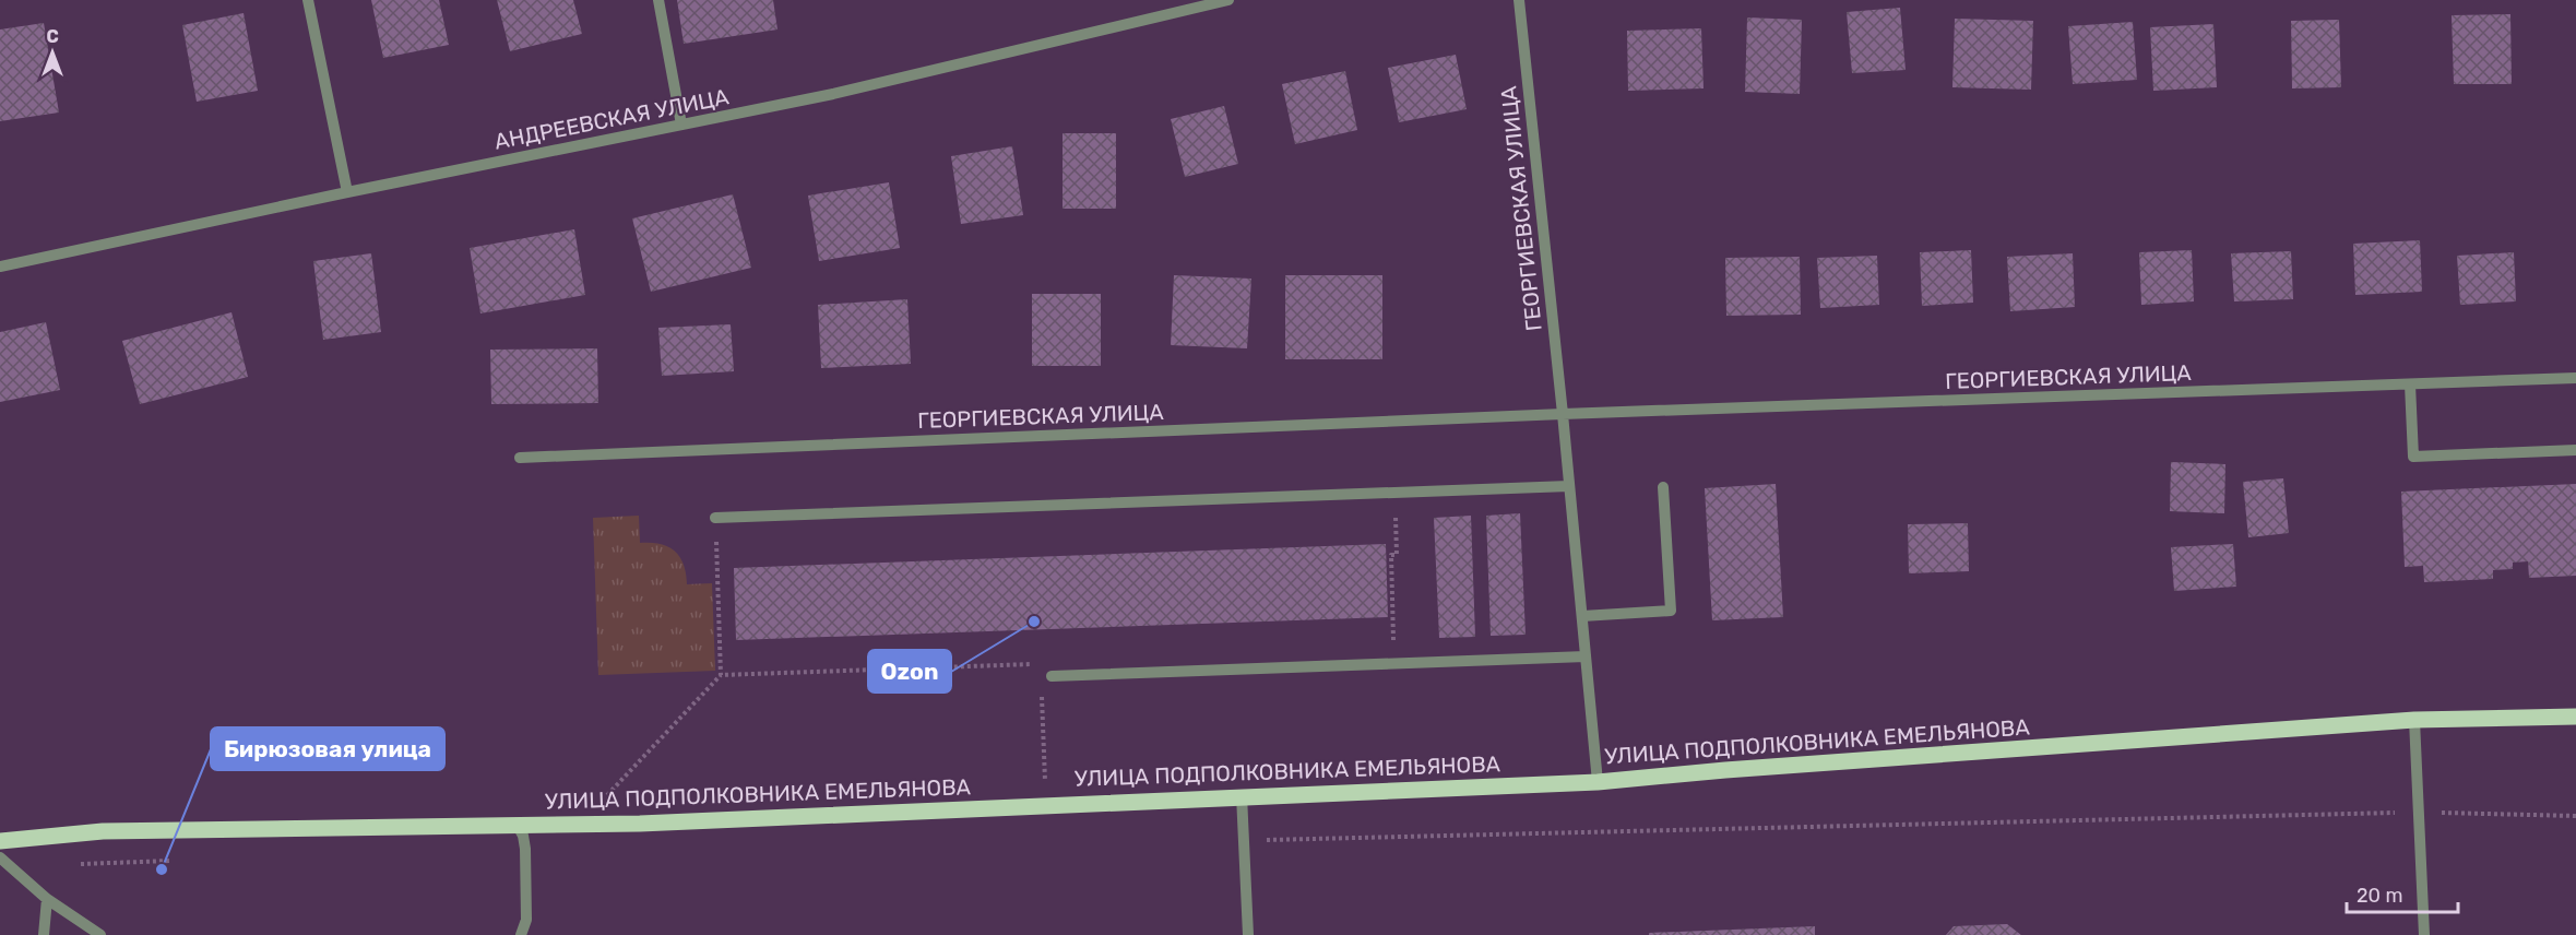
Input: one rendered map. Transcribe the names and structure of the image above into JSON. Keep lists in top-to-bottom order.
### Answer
{
  "streets": {
    "main road": ["УЛИЦА ПОДПОЛКОВНИКА ЕМЕЛЬЯНОВА"],
    "street": ["АНДРЕЕВСКАЯ УЛИЦА", "ГЕОРГИЕВСКАЯ УЛИЦА"]
  },
  "crossings": [
    ["ГЕОРГИЕВСКАЯ УЛИЦА", "УЛИЦА ПОДПОЛКОВНИКА ЕМЕЛЬЯНОВА"]
  ],
  "places": ["Ozon", "Бирюзовая улица"],
  "scale_bar": "20 m",
  "north": "top"
}
